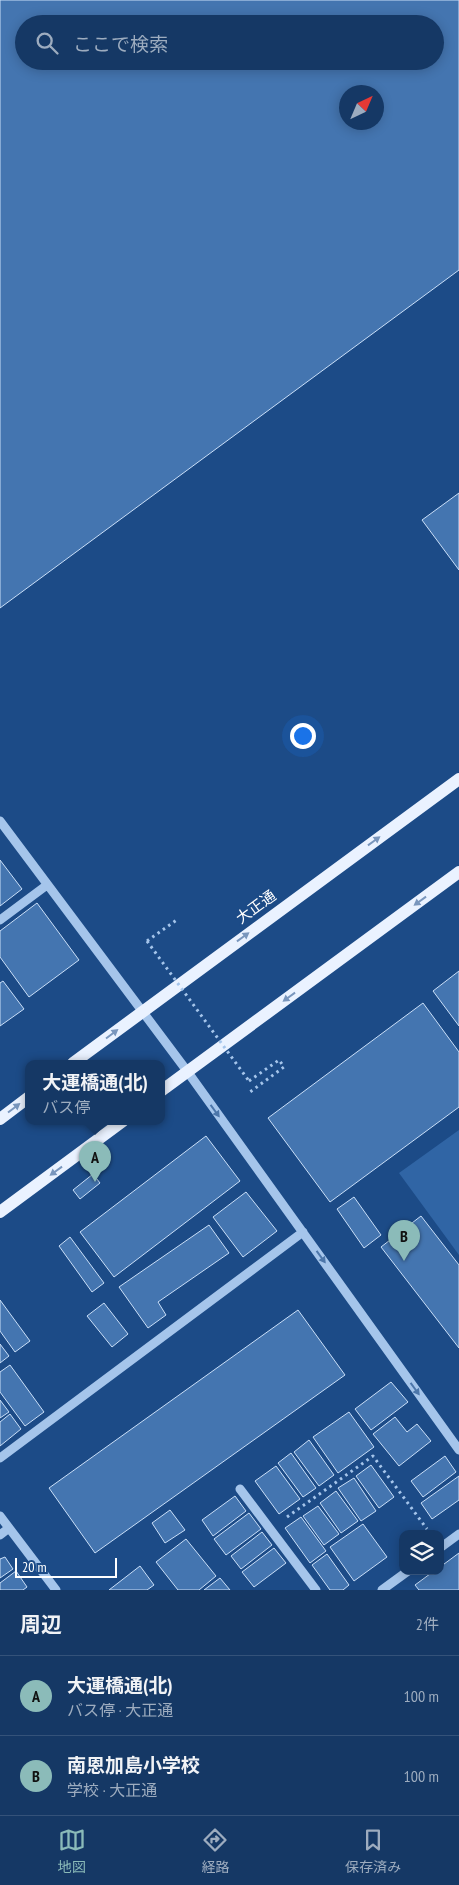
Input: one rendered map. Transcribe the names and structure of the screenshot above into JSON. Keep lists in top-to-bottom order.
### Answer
{
  "streets": {
    "main road": ["大正通"]
  },
  "scale_bar": "20 m",
  "north": "top right",
  "page": {
    "search": "ここで検索",
    "popup": ["大運橋通(北)", "バス停"],
    "pins": ["A", "B"],
    "scale": "20 m",
    "heading": ["周辺", "2件"],
    "list": [
      {
        "mark": "A",
        "name": "大運橋通(北)",
        "note": "バス停 · 大正通",
        "value": "100 m"
      },
      {
        "mark": "B",
        "name": "南恩加島小学校",
        "note": "学校 · 大正通",
        "value": "100 m"
      }
    ],
    "nav": ["地図", "経路", "保存済み"]
  }
}
